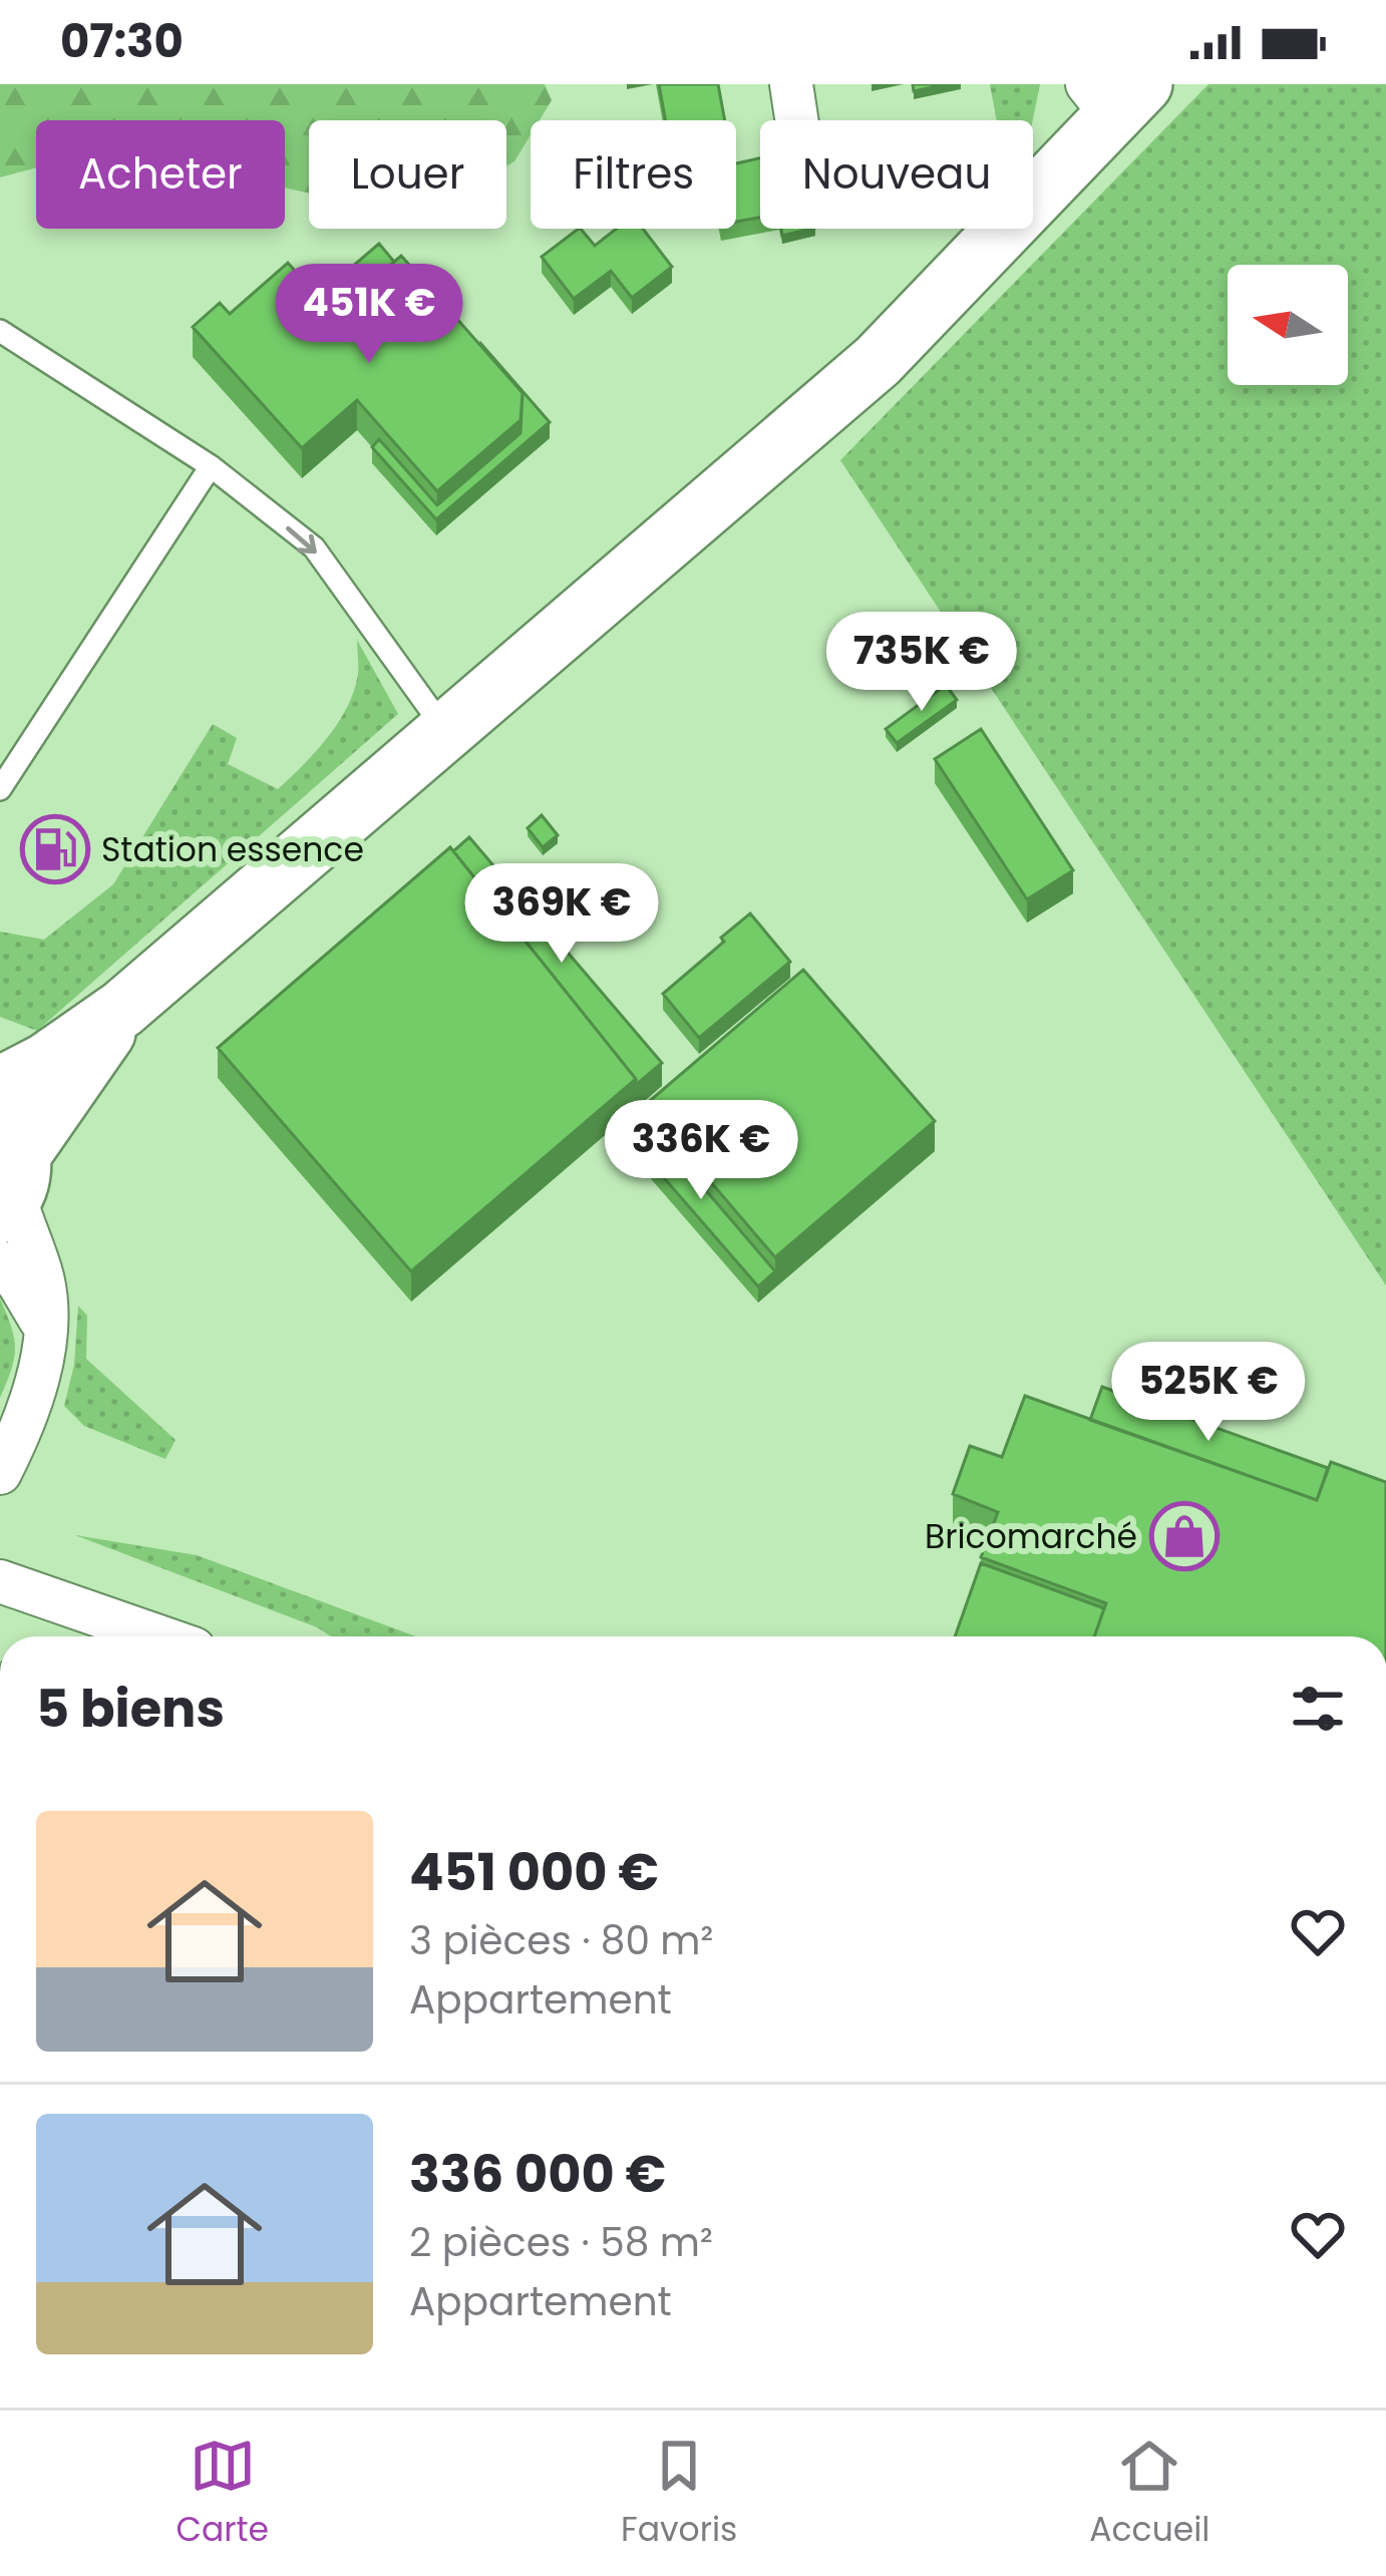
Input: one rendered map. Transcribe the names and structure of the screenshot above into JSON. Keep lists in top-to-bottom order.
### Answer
{
  "places": {
    "fuel station": ["Station essence"],
    "shop": ["Bricomarché"]
  },
  "north": "left",
  "page": {
    "status": "07:30",
    "chip": [
      "Acheter",
      "Louer",
      "Filtres",
      "Nouveau"
    ],
    "price": [
      "451K €",
      "735K €",
      "369K €",
      "336K €",
      "525K €"
    ],
    "heading": "5 biens",
    "list": [
      {
        "name": "451 000 €",
        "note": "3 pièces · 80 m² · Appartement"
      },
      {
        "name": "336 000 €",
        "note": "2 pièces · 58 m² · Appartement"
      }
    ],
    "tabs": ["Carte", "Favoris", "Accueil"]
  }
}
